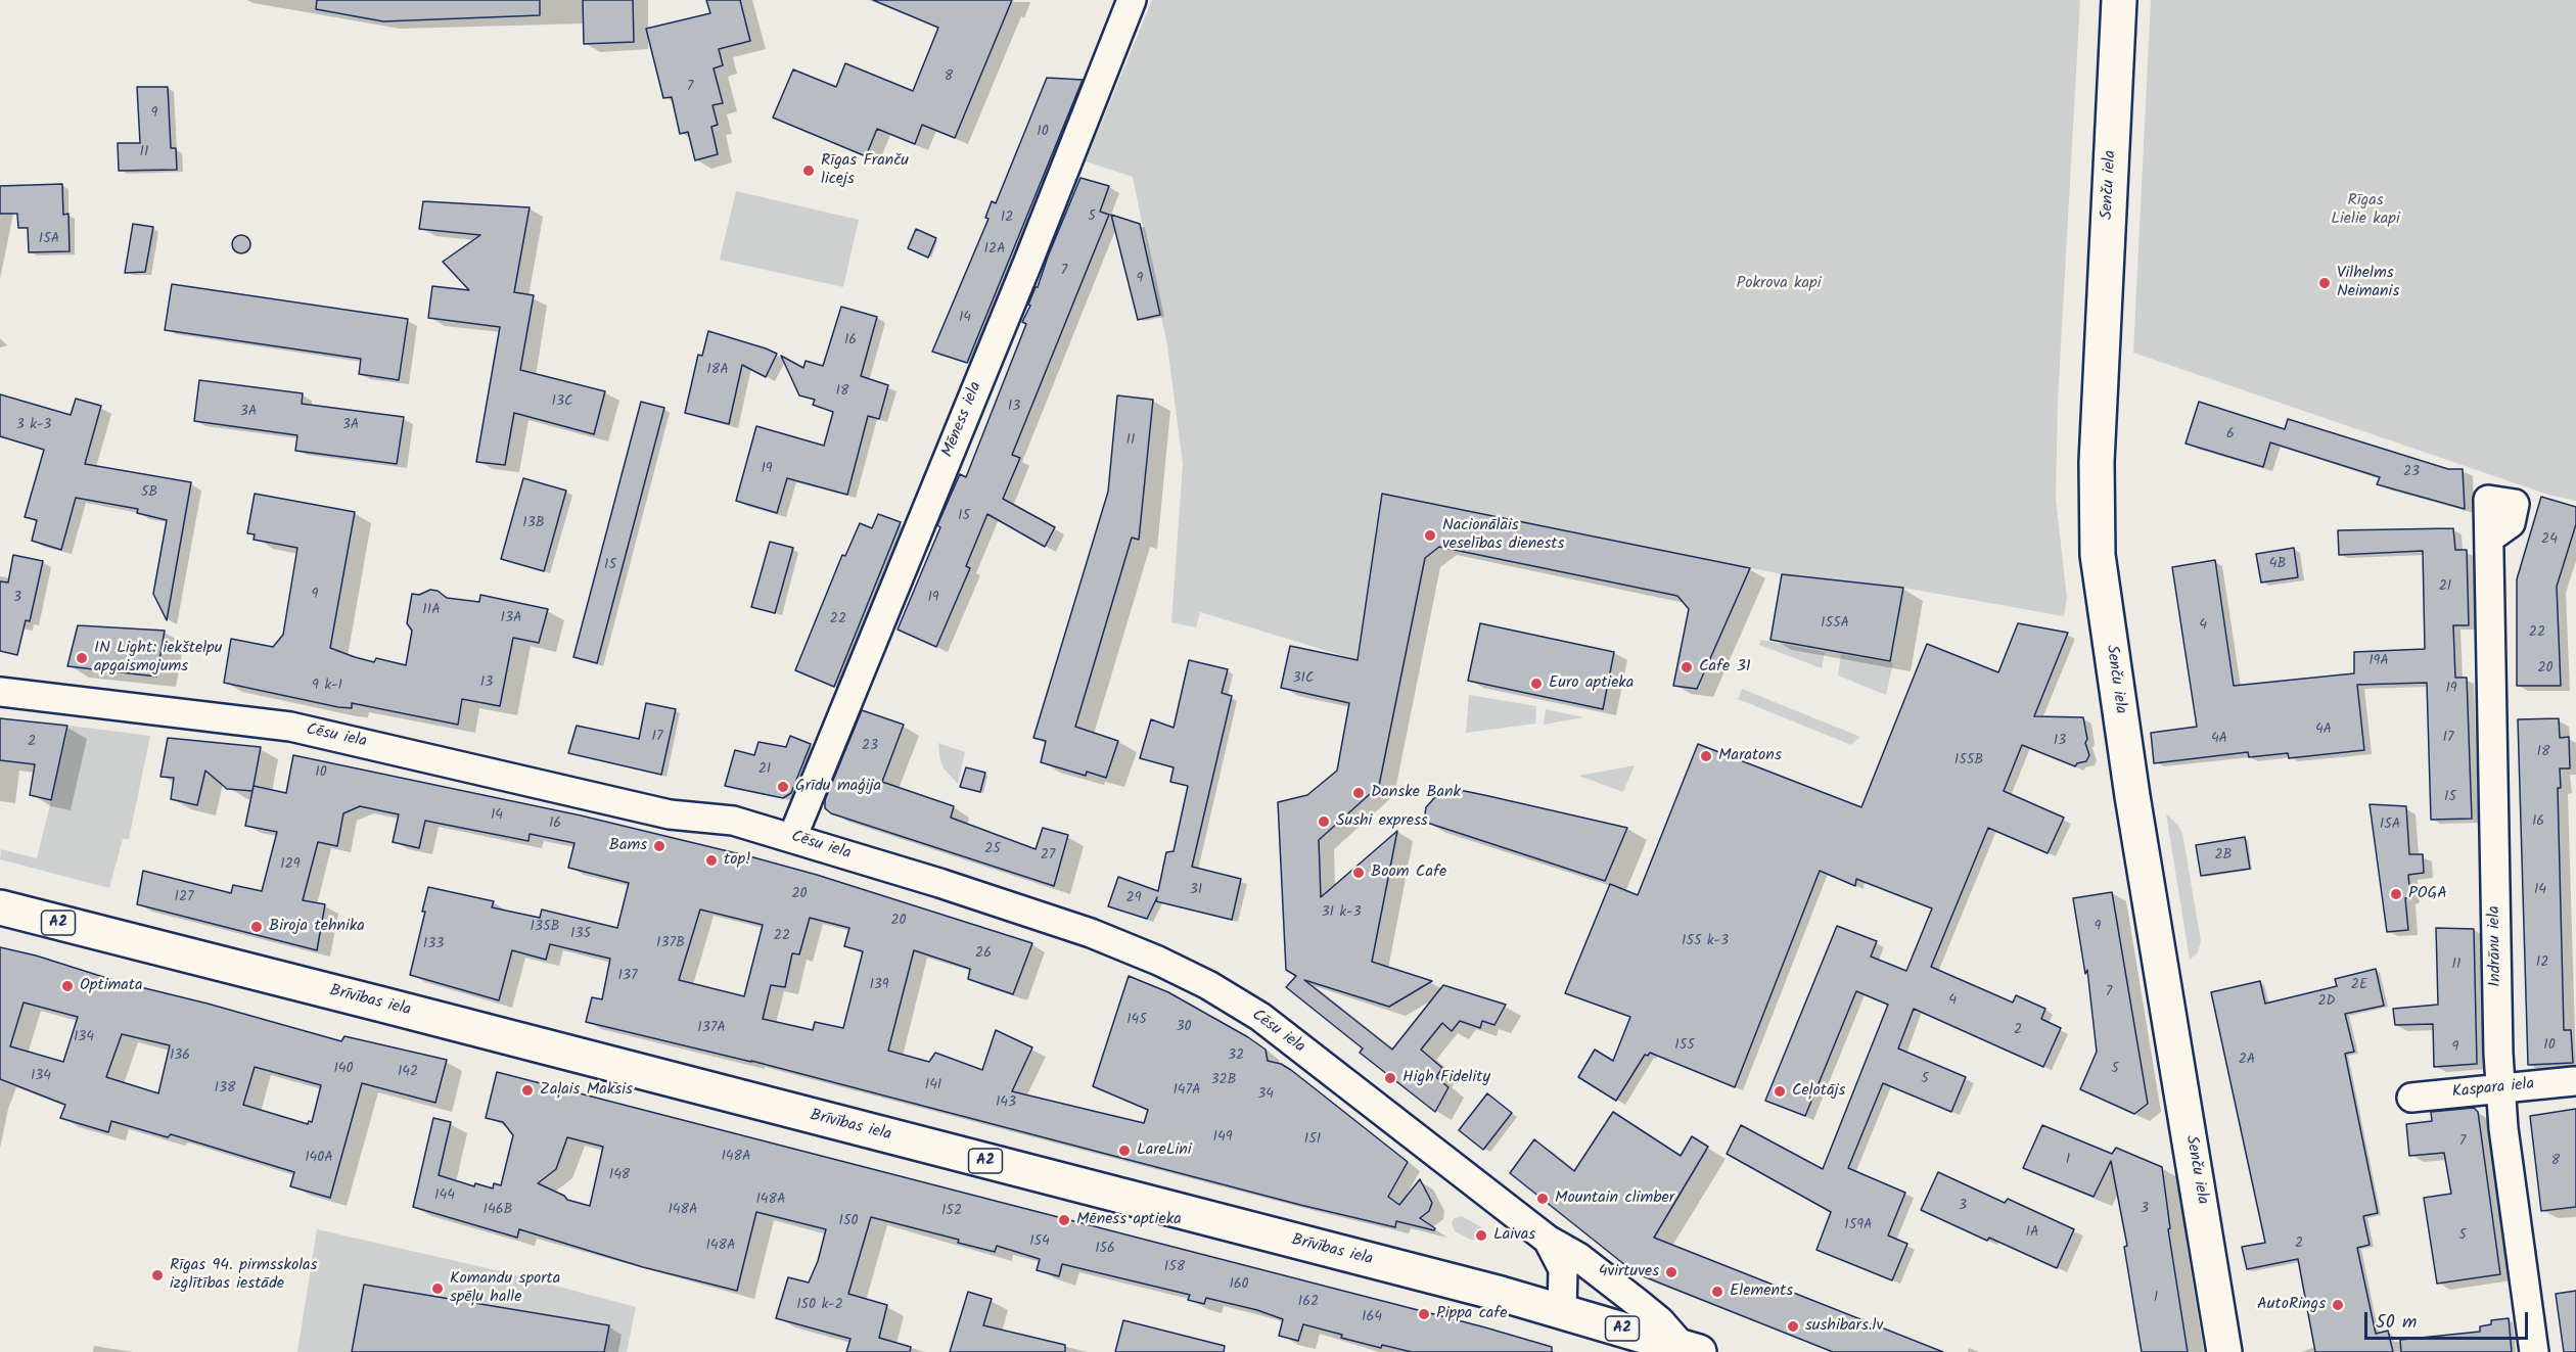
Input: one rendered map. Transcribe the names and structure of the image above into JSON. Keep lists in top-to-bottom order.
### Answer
{
  "streets": {
    "main road": ["Senču iela", "A2", "Brīvības iela"],
    "street": [
      "Mēness iela",
      "Cēsu iela",
      "Indrānu iela",
      "Kaspara iela"
    ]
  },
  "crossings": [
    ["Mēness iela", "Cēsu iela"],
    ["Cēsu iela", "Brīvības iela"],
    ["Indrānu iela", "Kaspara iela"]
  ],
  "parks": ["Rīgas Lielie kapi", "Pokrova kapi"],
  "places": [
    "Rīgas Franču licejs",
    "Vilhelms Neimanis",
    "Nacionālais veselības dienests",
    "IN Light: iekštelpu apgaismojums",
    "Cafe 31",
    "Euro aptieka",
    "Maratons",
    "Grīdu maģija",
    "Danske Bank",
    "Sushi express",
    "Bams",
    "top!",
    "Boom Cafe",
    "POGA",
    "Biroja tehnika",
    "Optimata",
    "High Fidelity",
    "Zaļais Maksis",
    "Ceļotājs",
    "LareLini",
    "Mountain climber",
    "Mēness aptieka",
    "Laivas",
    "4virtuves",
    "Rīgas 94. pirmsskolas izglītības iestāde",
    "Komandu sporta spēļu halle",
    "Elements",
    "AutoRings",
    "Pippa cafe",
    "sushibars.lv"
  ],
  "house_numbers": [
    "8",
    "7",
    "9",
    "10",
    "11",
    "5",
    "12",
    "15A",
    "12A",
    "7",
    "9",
    "14",
    "16",
    "18A",
    "18",
    "13C",
    "13",
    "3A",
    "3 k-3",
    "3A",
    "6",
    "11",
    "19",
    "23",
    "5B",
    "15",
    "13B",
    "24",
    "4B",
    "15",
    "21",
    "9",
    "3",
    "19",
    "11A",
    "13A",
    "22",
    "155A",
    "4",
    "22",
    "19A",
    "20",
    "31C",
    "13",
    "9 k-1",
    "19",
    "4A",
    "17",
    "17",
    "4A",
    "13",
    "2",
    "23",
    "18",
    "155B",
    "21",
    "10",
    "15",
    "14",
    "16",
    "16",
    "15A",
    "25",
    "27",
    "2B",
    "129",
    "31",
    "14",
    "20",
    "127",
    "29",
    "31 k-3",
    "20",
    "135B",
    "9",
    "135",
    "22",
    "155 k-3",
    "137B",
    "133",
    "26",
    "12",
    "11",
    "137",
    "139",
    "2E",
    "7",
    "4",
    "2D",
    "145",
    "30",
    "137A",
    "2",
    "134",
    "155",
    "10",
    "9",
    "136",
    "32",
    "2A",
    "140",
    "5",
    "142",
    "134",
    "5",
    "32B",
    "141",
    "138",
    "147A",
    "34",
    "143",
    "149",
    "151",
    "7",
    "148A",
    "140A",
    "1",
    "8",
    "148",
    "144",
    "148A",
    "3",
    "3",
    "146B",
    "148A",
    "152",
    "150",
    "159A",
    "1A",
    "5",
    "154",
    "2",
    "148A",
    "156",
    "158",
    "160",
    "1",
    "162",
    "150 k-2",
    "164"
  ],
  "scale_bar": "50 m"
}
